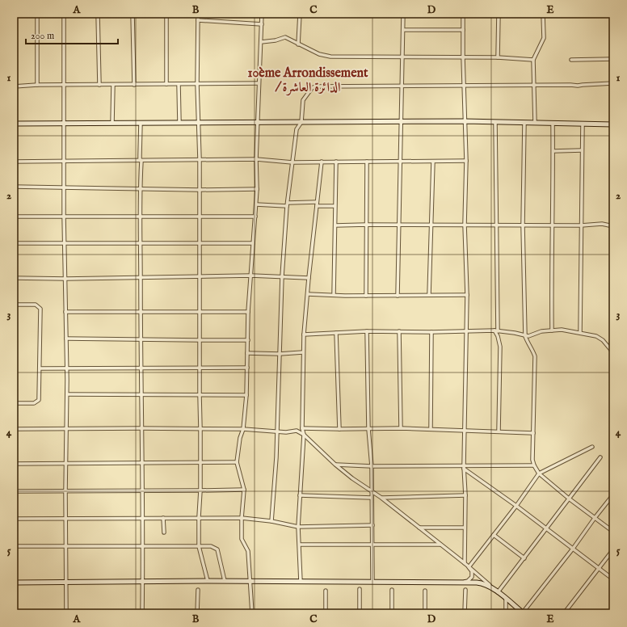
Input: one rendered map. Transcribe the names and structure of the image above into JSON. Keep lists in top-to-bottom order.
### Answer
{
  "districts": ["10ème Arrondissement / الدائرة العاشرة"],
  "scale_bar": "200 m",
  "grid": {
    "columns": [
      "A",
      "B",
      "C",
      "D",
      "E"
    ],
    "rows": [
      "1",
      "2",
      "3",
      "4",
      "5"
    ]
  }
}
